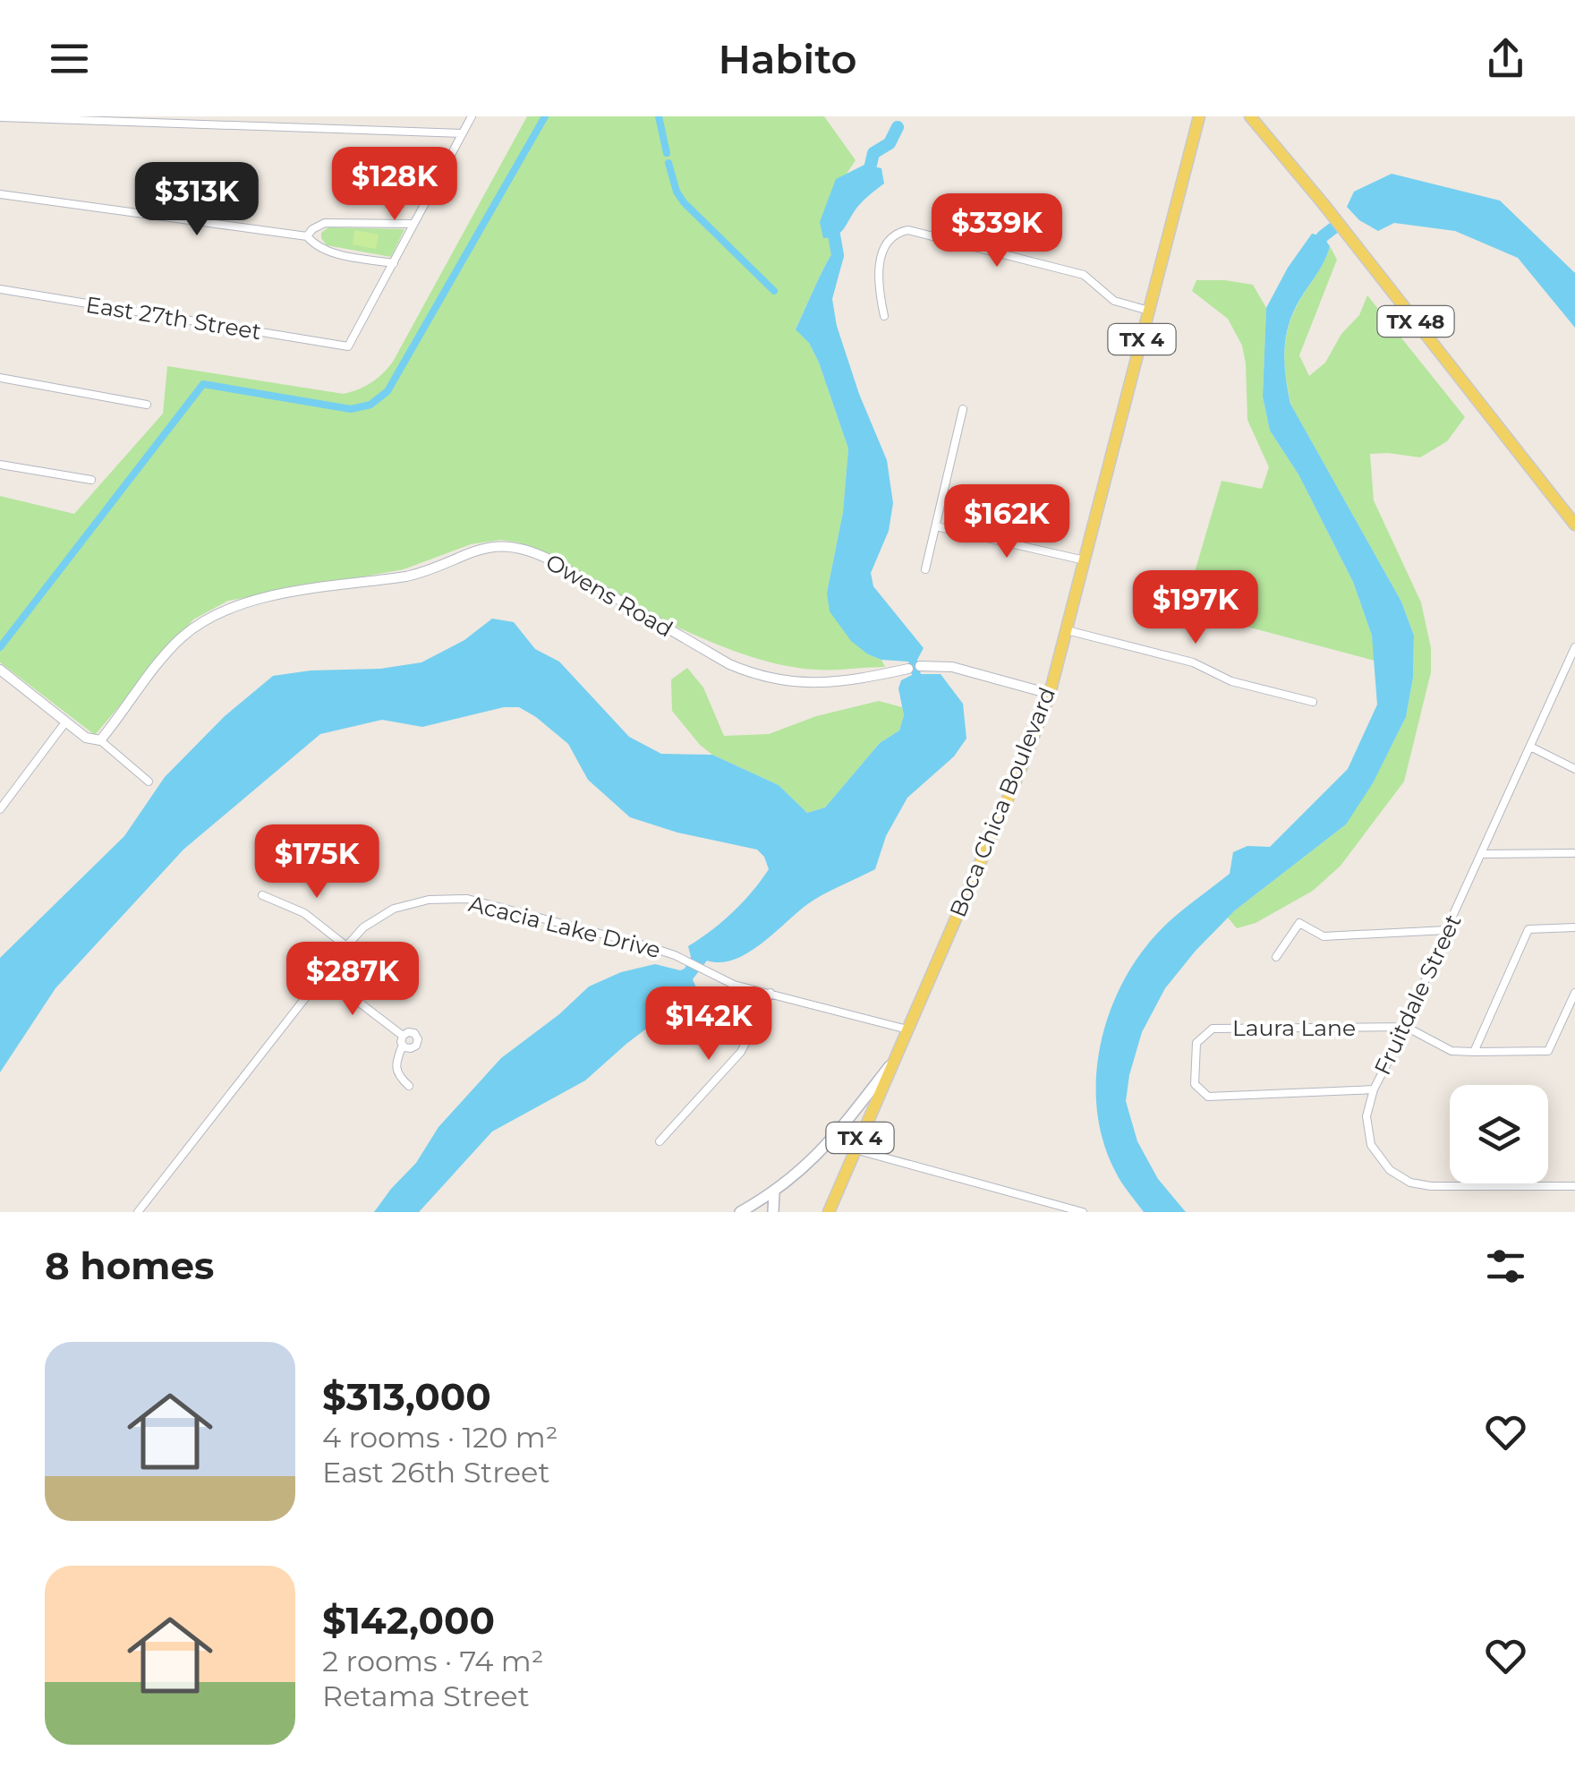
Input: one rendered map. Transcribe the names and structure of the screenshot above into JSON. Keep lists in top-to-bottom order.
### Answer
{
  "streets": {
    "main road": ["TX 48", "TX 4", "Boca Chica Boulevard"],
    "street": [
      "East 27th Street",
      "Owens Road",
      "Acacia Lake Drive",
      "Fruitdale Street",
      "Laura Lane"
    ]
  },
  "crossings": [
    ["Boca Chica Boulevard", "Acacia Lake Drive"],
    ["Fruitdale Street", "Laura Lane"]
  ],
  "page": {
    "header": "Habito",
    "price": [
      "$128K",
      "$313K",
      "$339K",
      "$162K",
      "$197K",
      "$175K",
      "$287K",
      "$142K"
    ],
    "heading": "8 homes",
    "list": [
      {
        "name": "$313,000",
        "note": "4 rooms · 120 m² · East 26th Street"
      },
      {
        "name": "$142,000",
        "note": "2 rooms · 74 m² · Retama Street"
      }
    ]
  }
}
